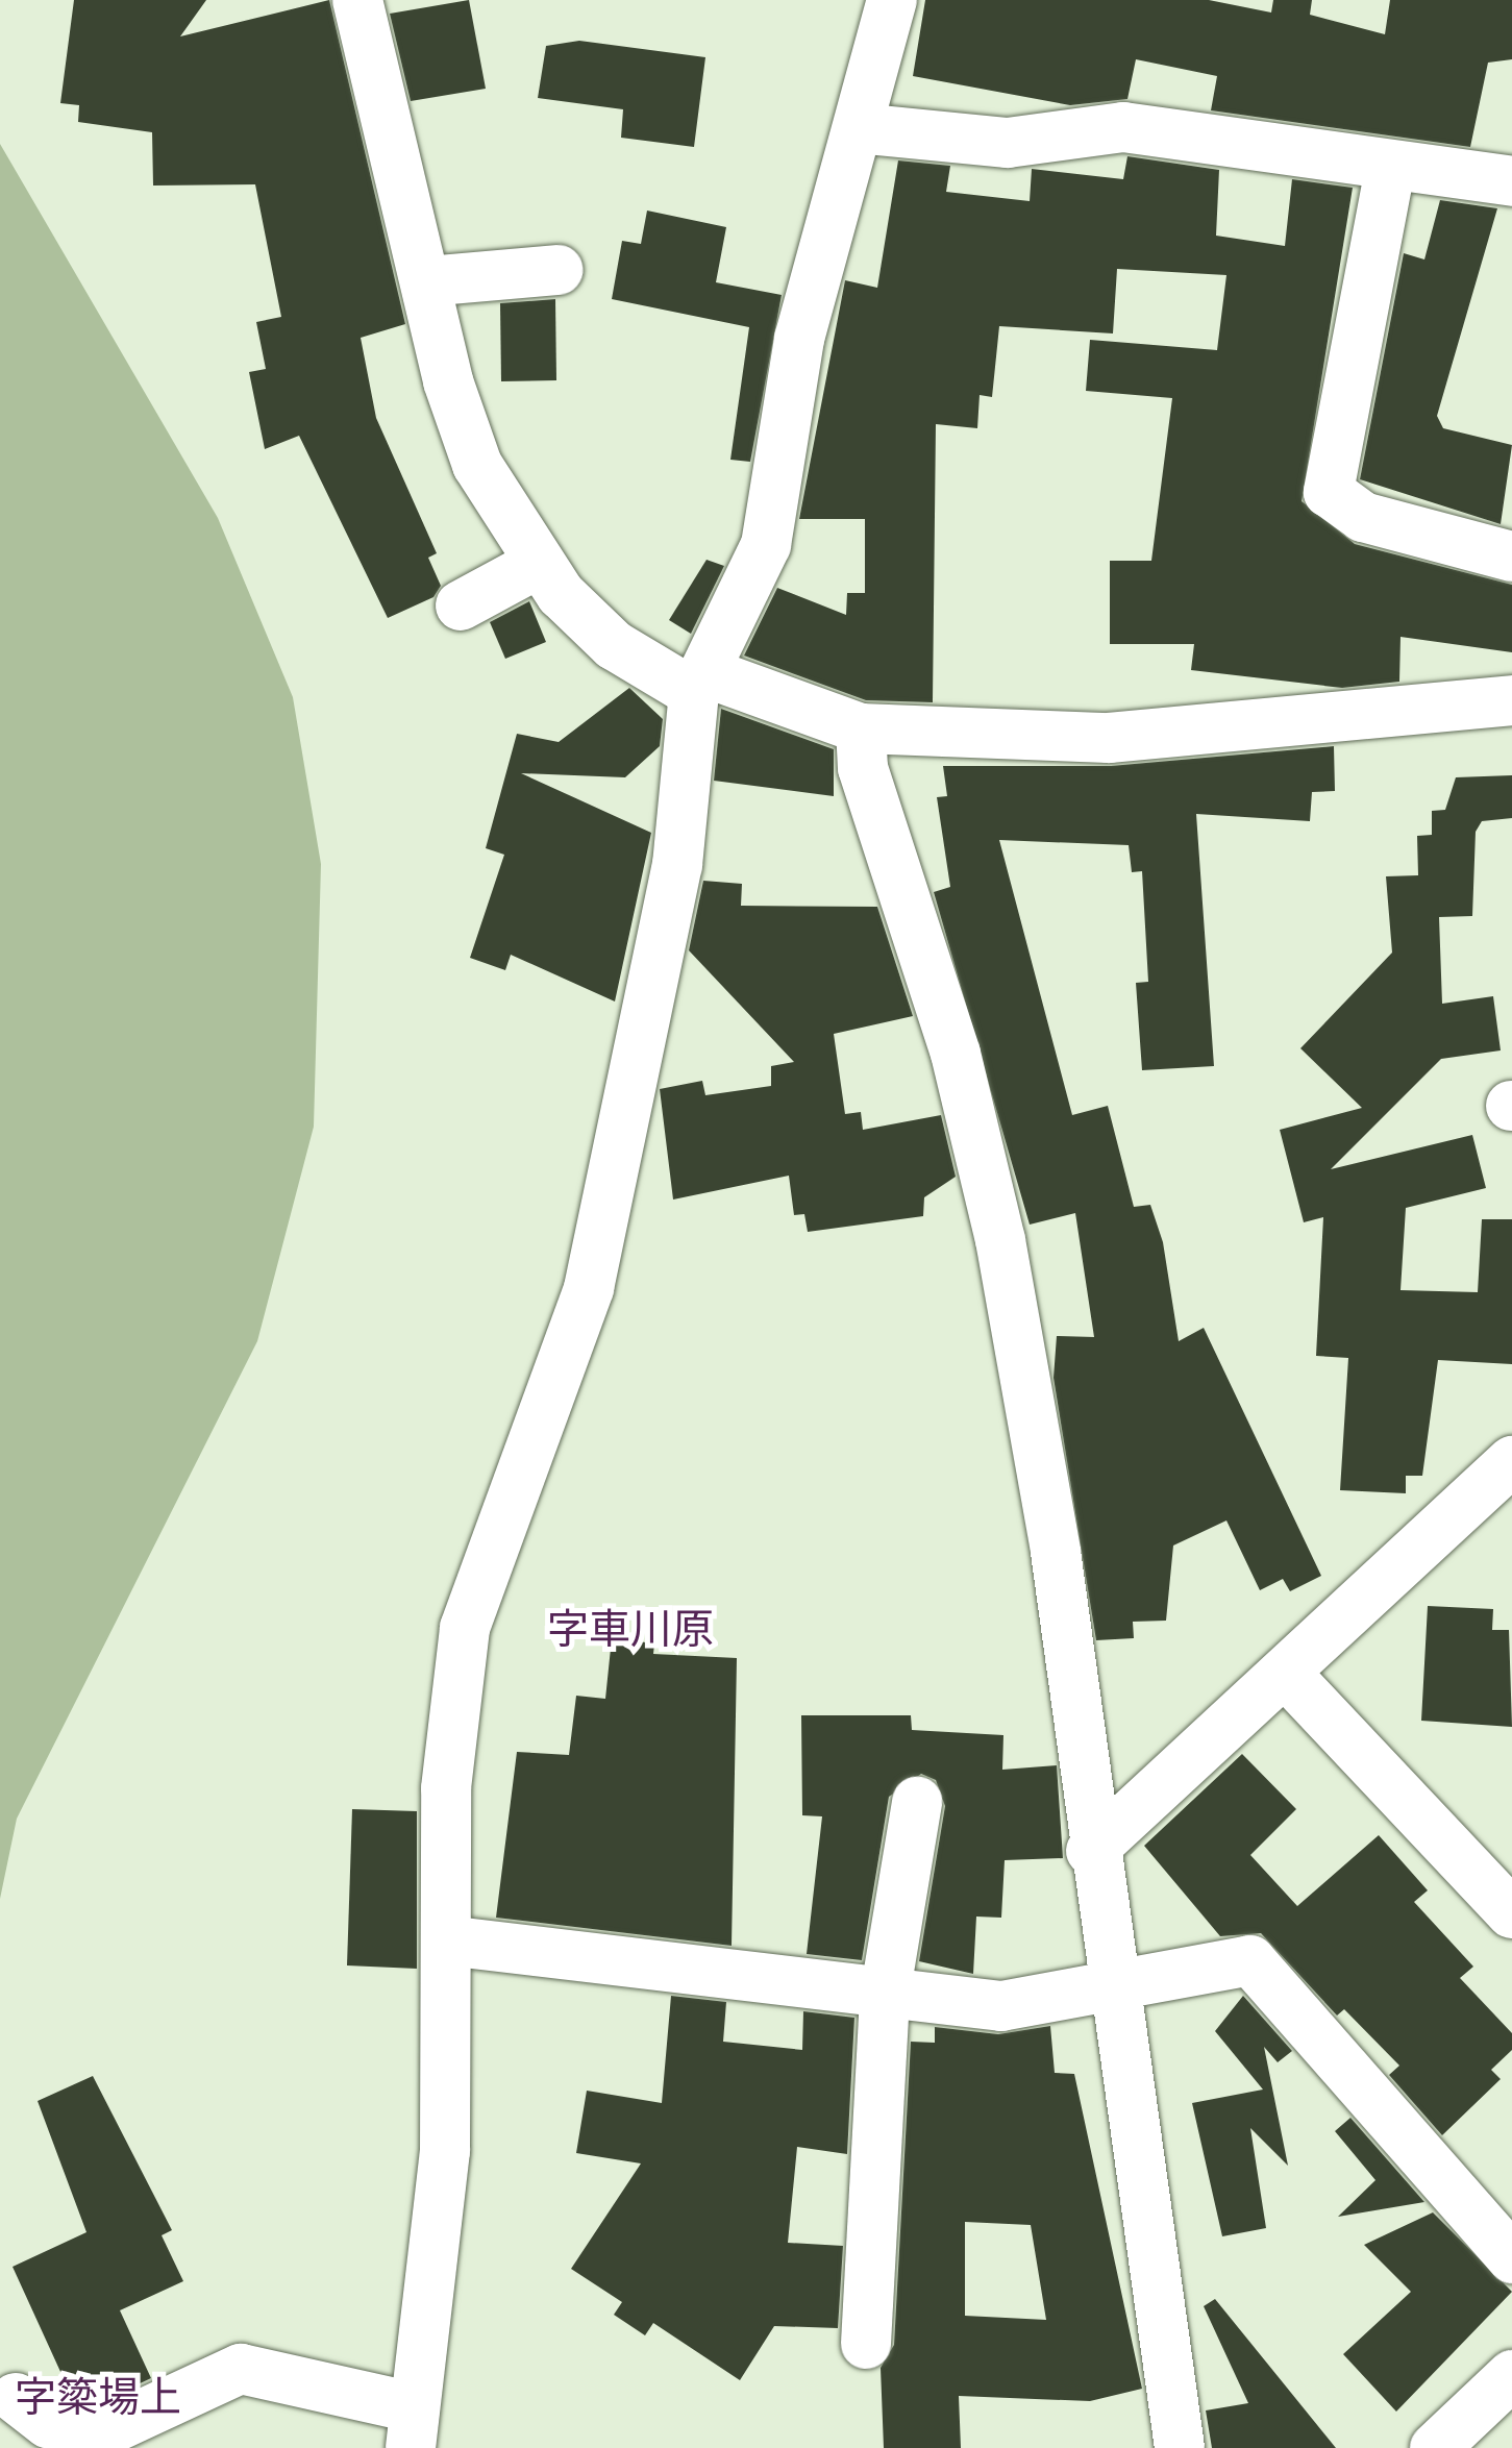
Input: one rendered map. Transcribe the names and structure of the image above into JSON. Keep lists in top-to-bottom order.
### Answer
{
  "districts": ["字車川原", "字簗場上"]
}
